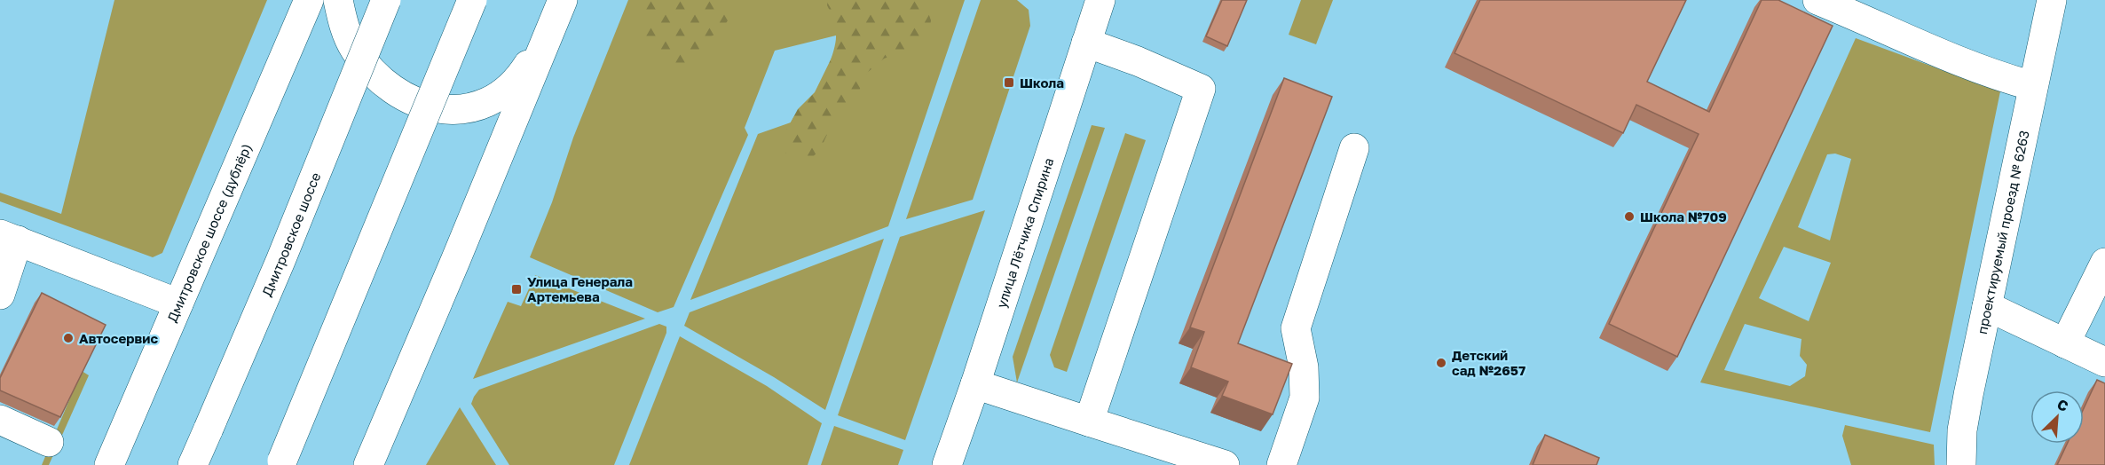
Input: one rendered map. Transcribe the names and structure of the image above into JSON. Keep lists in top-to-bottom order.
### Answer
{
  "streets": {
    "main road": [
      "проектируемый проезд № 6263",
      "Дмитровское шоссе (дублёр)",
      "улица Лётчика Спирина",
      "Дмитровское шоссе"
    ]
  },
  "places": {
    "transit": ["Школа", "Улица Генерала Артемьева"],
    "other": ["Школа №709", "Автосервис", "Детский сад №2657"]
  },
  "north": "top right"
}
